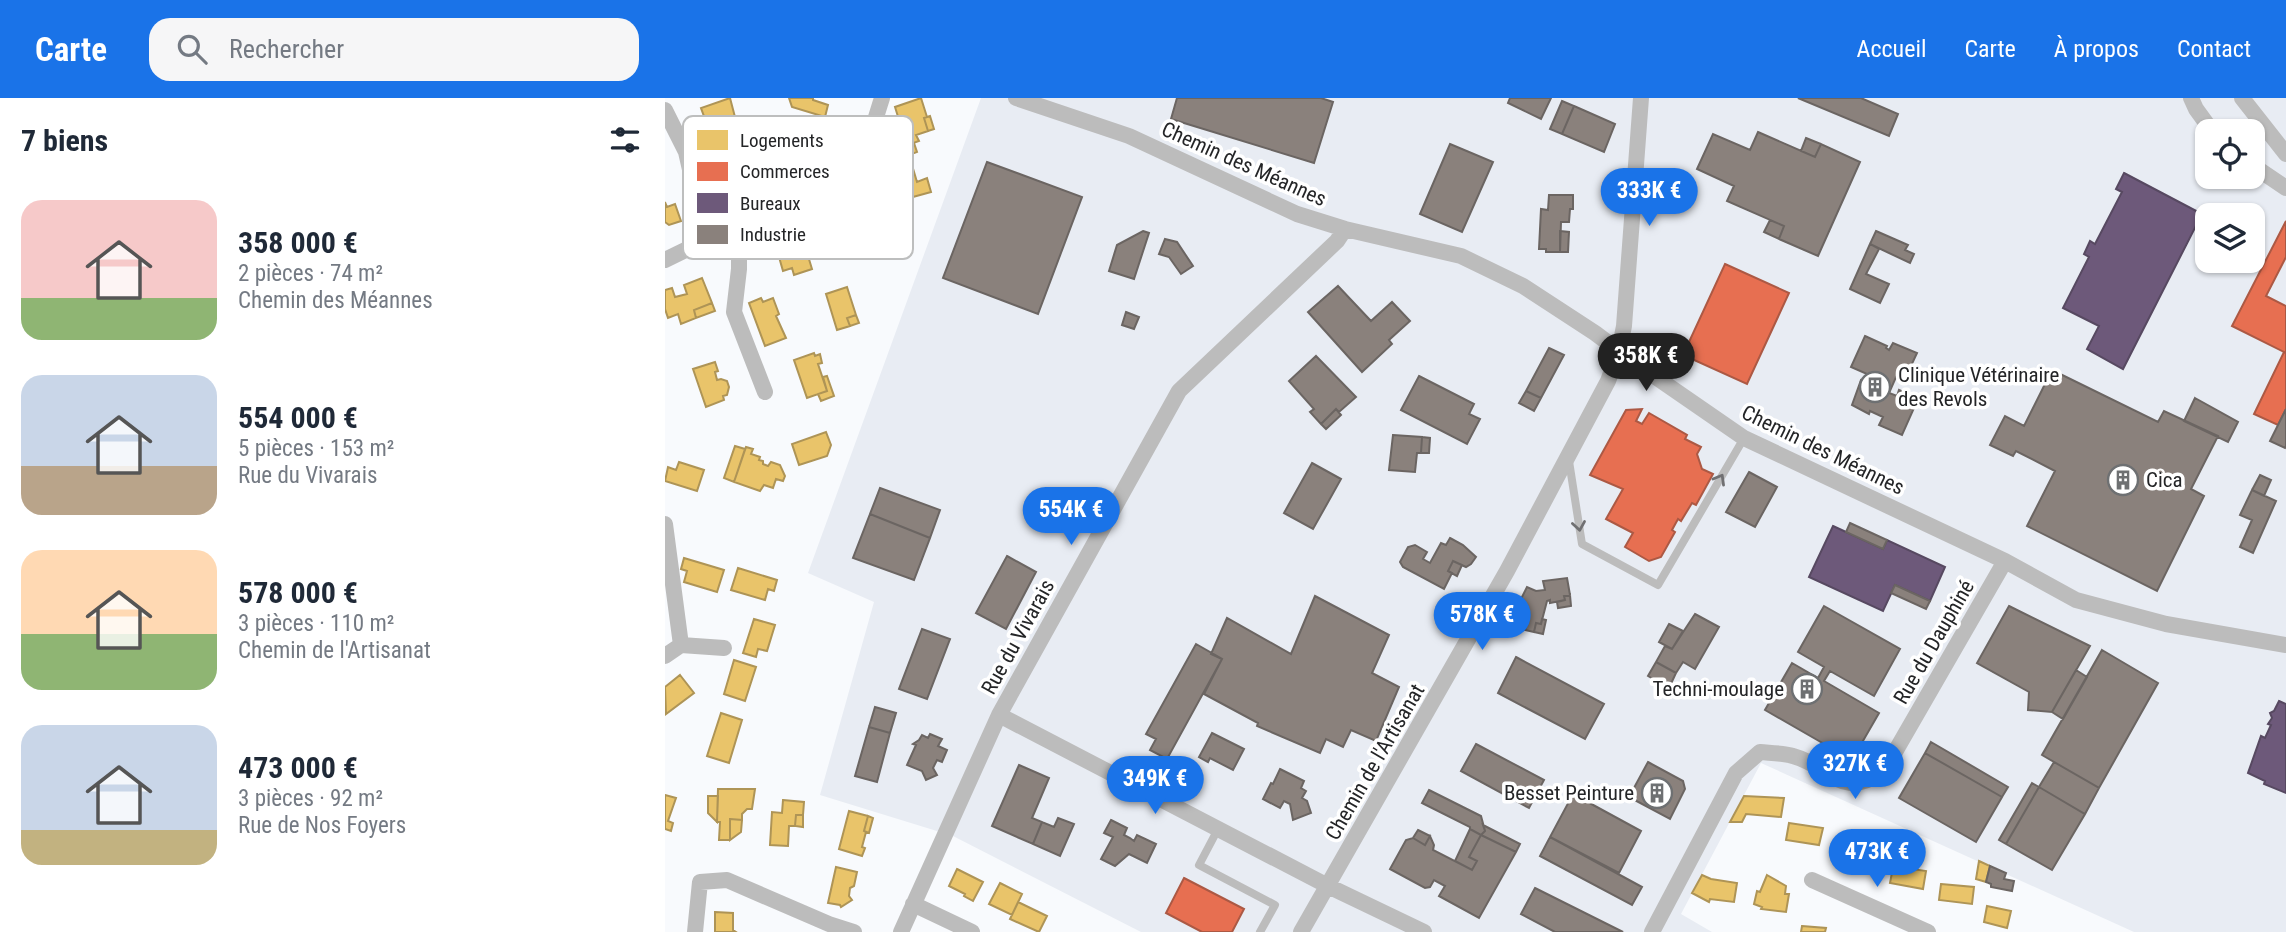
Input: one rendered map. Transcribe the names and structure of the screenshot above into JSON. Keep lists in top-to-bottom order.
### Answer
{
  "streets": {
    "street": [
      "Chemin des Méannes",
      "Rue du Vivarais",
      "Rue du Dauphiné",
      "Chemin de l'Artisanat"
    ]
  },
  "crossings": [
    ["Chemin des Méannes", "Rue du Vivarais"],
    ["Chemin des Méannes", "Rue du Dauphiné"],
    ["Chemin des Méannes", "Chemin de l'Artisanat"]
  ],
  "places": {
    "building": [
      "Clinique Vétérinaire des Revols",
      "Cica",
      "Techni-moulage",
      "Besset Peinture"
    ]
  },
  "legend": [
    "Logements",
    "Commerces",
    "Bureaux",
    "Industrie"
  ],
  "page": {
    "header": "Carte",
    "search": "Rechercher",
    "nav": [
      "Accueil",
      "Carte",
      "À propos",
      "Contact"
    ],
    "heading": "7 biens",
    "price": [
      "333K €",
      "358K €",
      "554K €",
      "578K €",
      "327K €",
      "349K €",
      "473K €"
    ],
    "list": [
      {
        "name": "358 000 €",
        "note": "2 pièces · 74 m² · Chemin des Méannes"
      },
      {
        "name": "554 000 €",
        "note": "5 pièces · 153 m² · Rue du Vivarais"
      },
      {
        "name": "578 000 €",
        "note": "3 pièces · 110 m² · Chemin de l'Artisanat"
      },
      {
        "name": "473 000 €",
        "note": "3 pièces · 92 m² · Rue de Nos Foyers"
      }
    ]
  }
}
